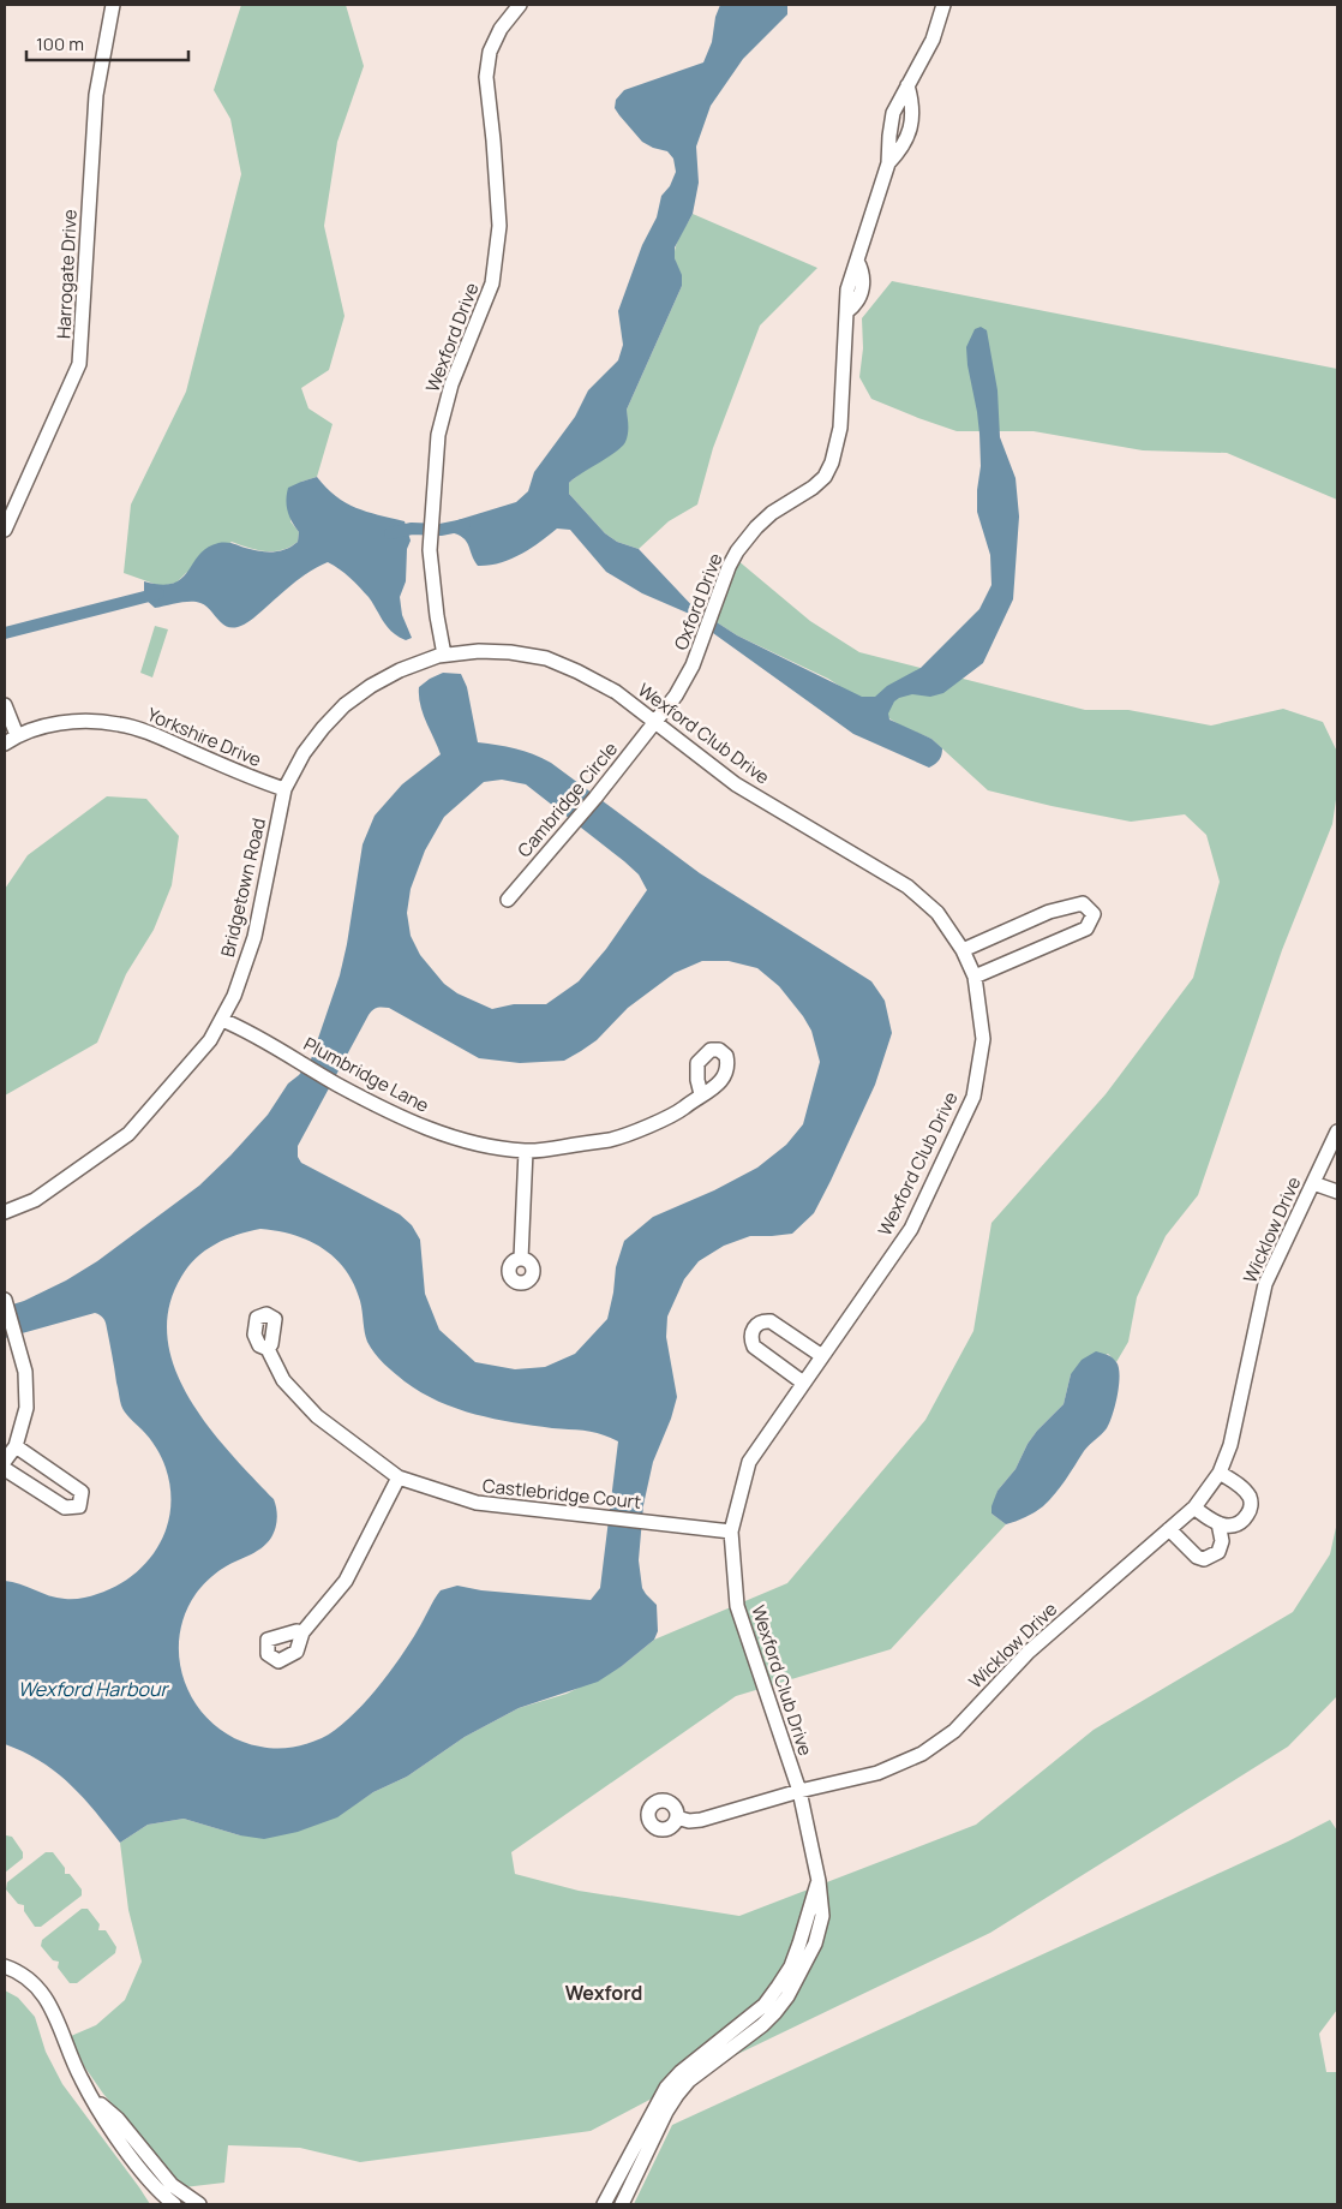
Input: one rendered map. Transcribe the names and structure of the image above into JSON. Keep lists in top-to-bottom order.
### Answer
{
  "streets": {
    "street": [
      "Harrogate Drive",
      "Wexford Drive",
      "Oxford Drive",
      "Wexford Club Drive",
      "Yorkshire Drive",
      "Cambridge Circle",
      "Bridgetown Road",
      "Plumbridge Lane",
      "Wicklow Drive",
      "Castlebridge Court"
    ]
  },
  "crossings": [
    ["Wexford Drive", "Wexford Club Drive"],
    ["Wexford Drive", "Bridgetown Road"],
    ["Oxford Drive", "Wexford Club Drive"],
    ["Oxford Drive", "Cambridge Circle"],
    ["Wexford Club Drive", "Cambridge Circle"],
    ["Wexford Club Drive", "Bridgetown Road"],
    ["Wexford Club Drive", "Wicklow Drive"],
    ["Wexford Club Drive", "Castlebridge Court"],
    ["Yorkshire Drive", "Bridgetown Road"],
    ["Bridgetown Road", "Plumbridge Lane"]
  ],
  "districts": ["Wexford"],
  "water": ["Wexford Harbour"],
  "scale_bar": "100 m"
}
